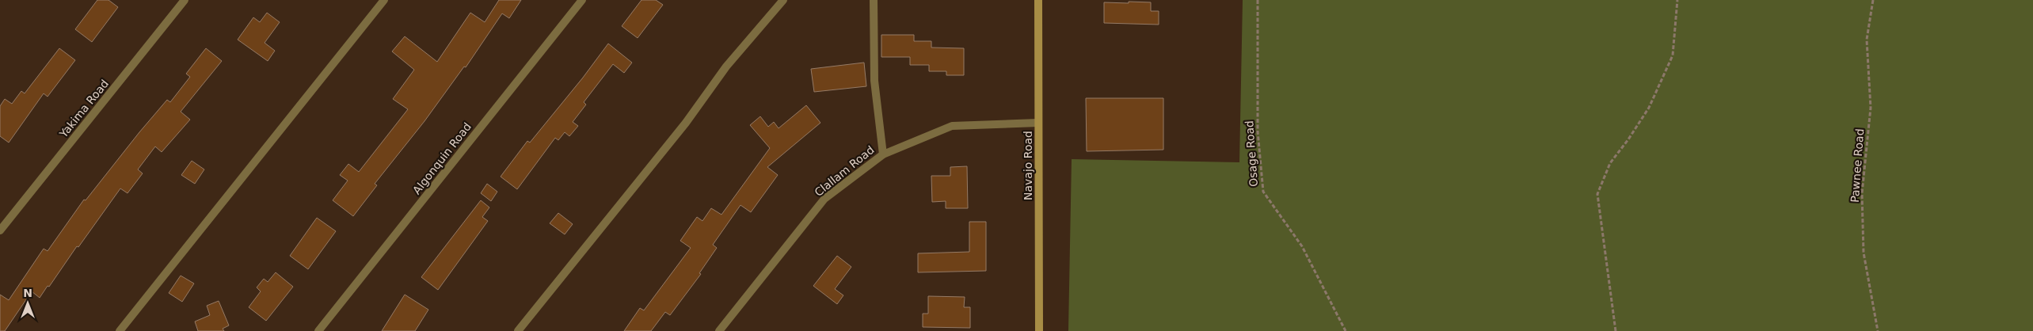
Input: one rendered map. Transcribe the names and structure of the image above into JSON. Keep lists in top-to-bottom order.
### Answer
{
  "streets": {
    "main road": ["Navajo Road"],
    "street": ["Yakima Road", "Algonquin Road", "Clallam Road"],
    "path": ["Osage Road", "Pawnee Road"]
  },
  "crossings": [
    ["Navajo Road", "Clallam Road"]
  ],
  "north": "top"
}
